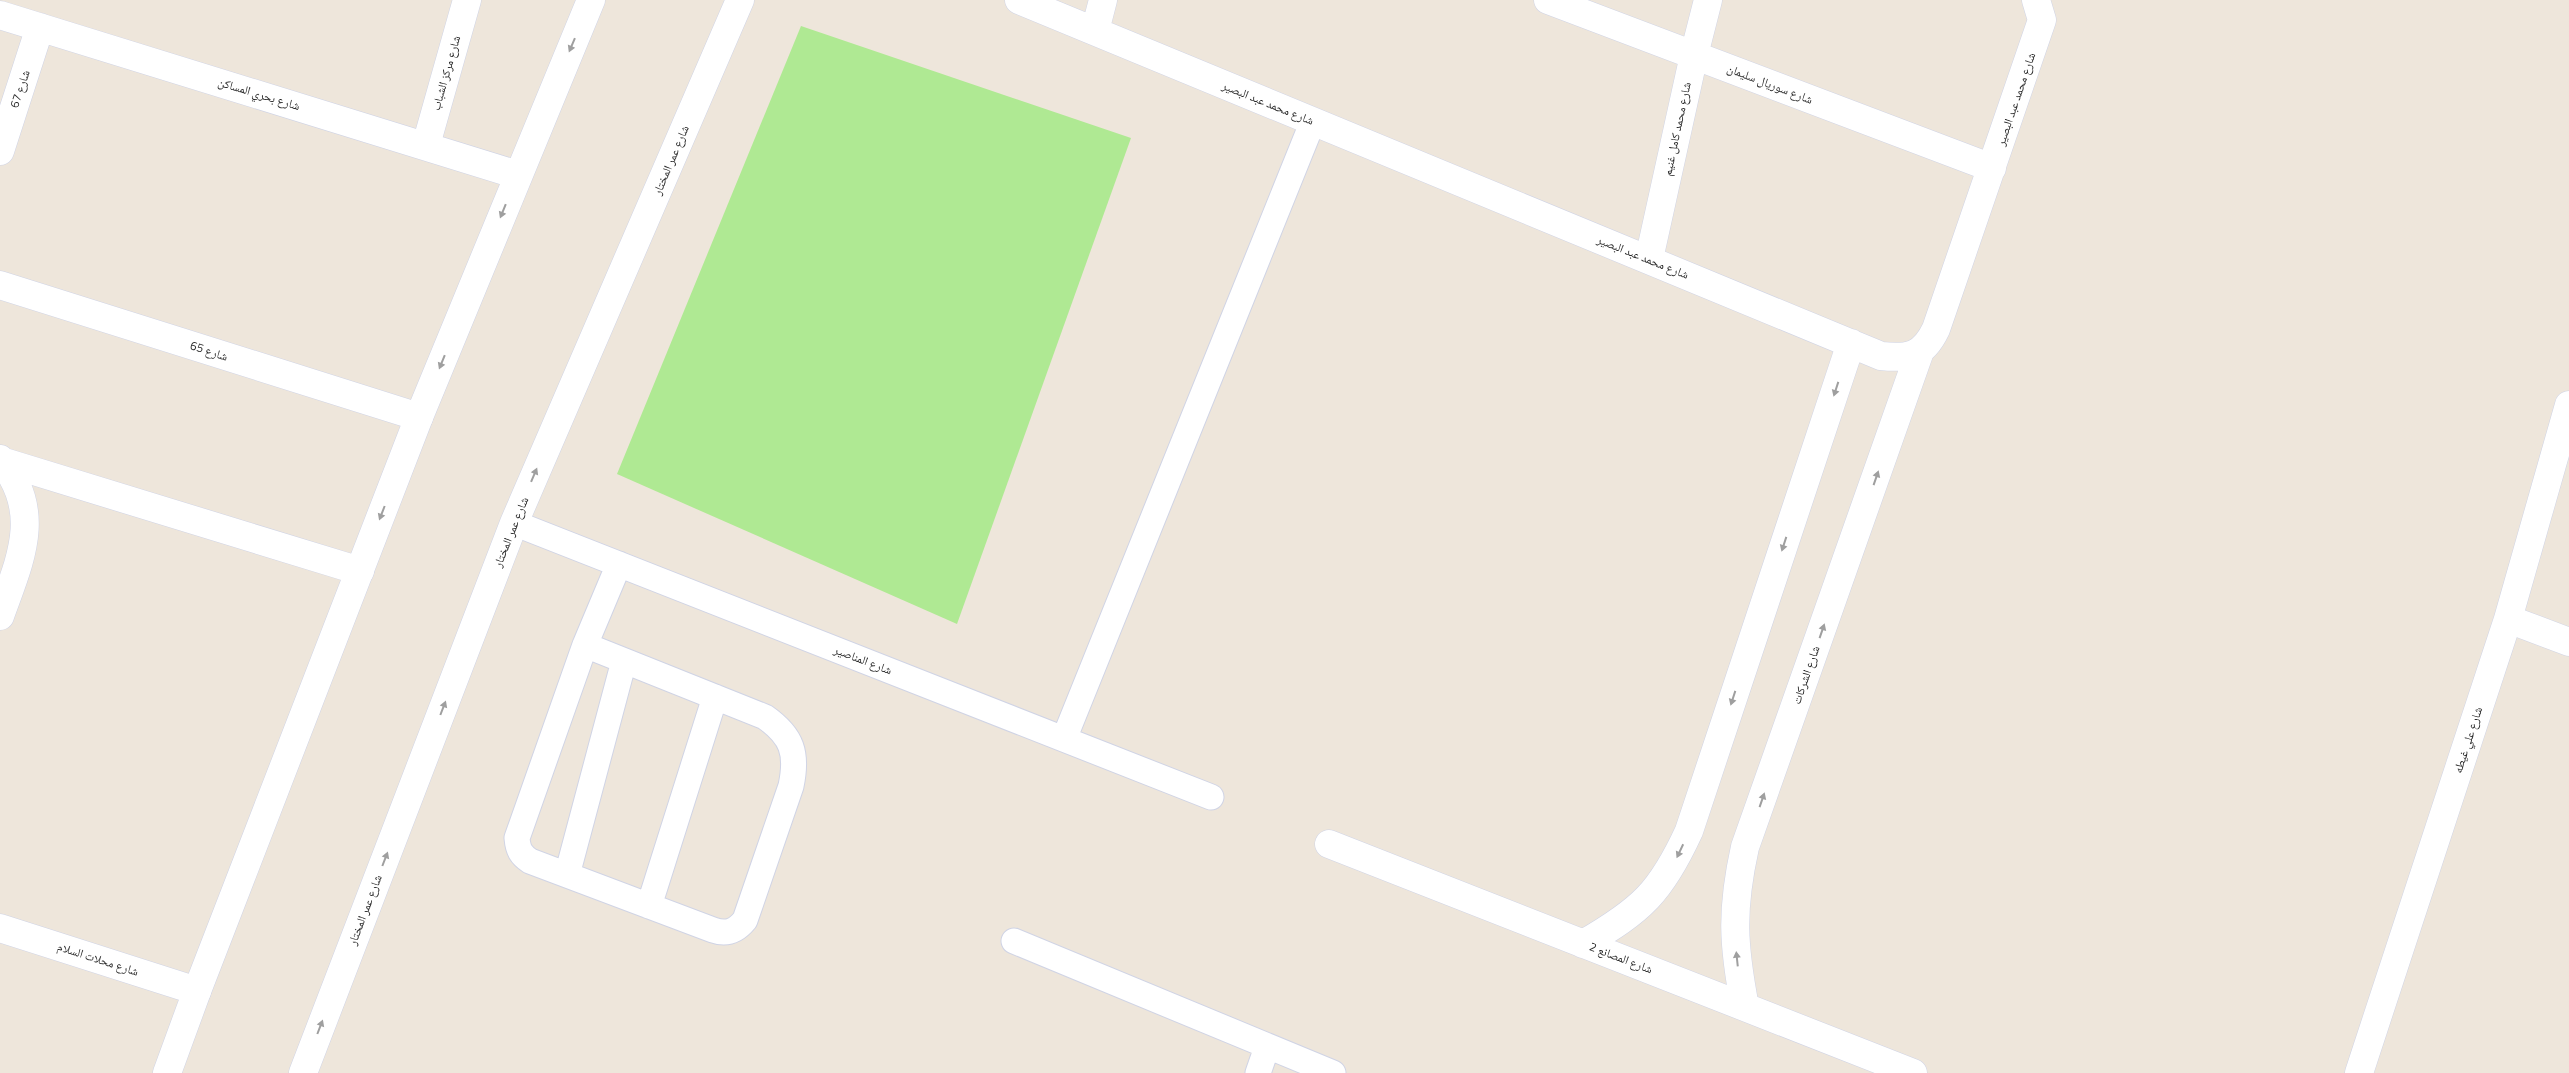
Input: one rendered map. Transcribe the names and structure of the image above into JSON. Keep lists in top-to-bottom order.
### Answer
{
  "streets": {
    "street": [
      "شارع مركز الشباب",
      "شارع سوريال سليمان",
      "شارع 67",
      "شارع بحري المساكن",
      "شارع محمد عبد البصير",
      "شارع محمد كامل غنيم",
      "شارع عمر المختار",
      "شارع 65",
      "شارع الشركات",
      "شارع علي غيطه",
      "شارع المصانع 2",
      "شارع محلات السلام"
    ],
    "lane": ["شارع المناصير"]
  },
  "crossings": [
    ["شارع مركز الشباب", "شارع بحري المساكن"],
    ["شارع سوريال سليمان", "شارع محمد عبد البصير"],
    ["شارع سوريال سليمان", "شارع محمد كامل غنيم"],
    ["شارع 67", "شارع بحري المساكن"],
    ["شارع محمد عبد البصير", "شارع محمد كامل غنيم"],
    ["شارع محمد عبد البصير", "شارع الشركات"],
    ["شارع عمر المختار", "شارع المناصير"],
    ["شارع الشركات", "شارع المصانع 2"]
  ]
}
